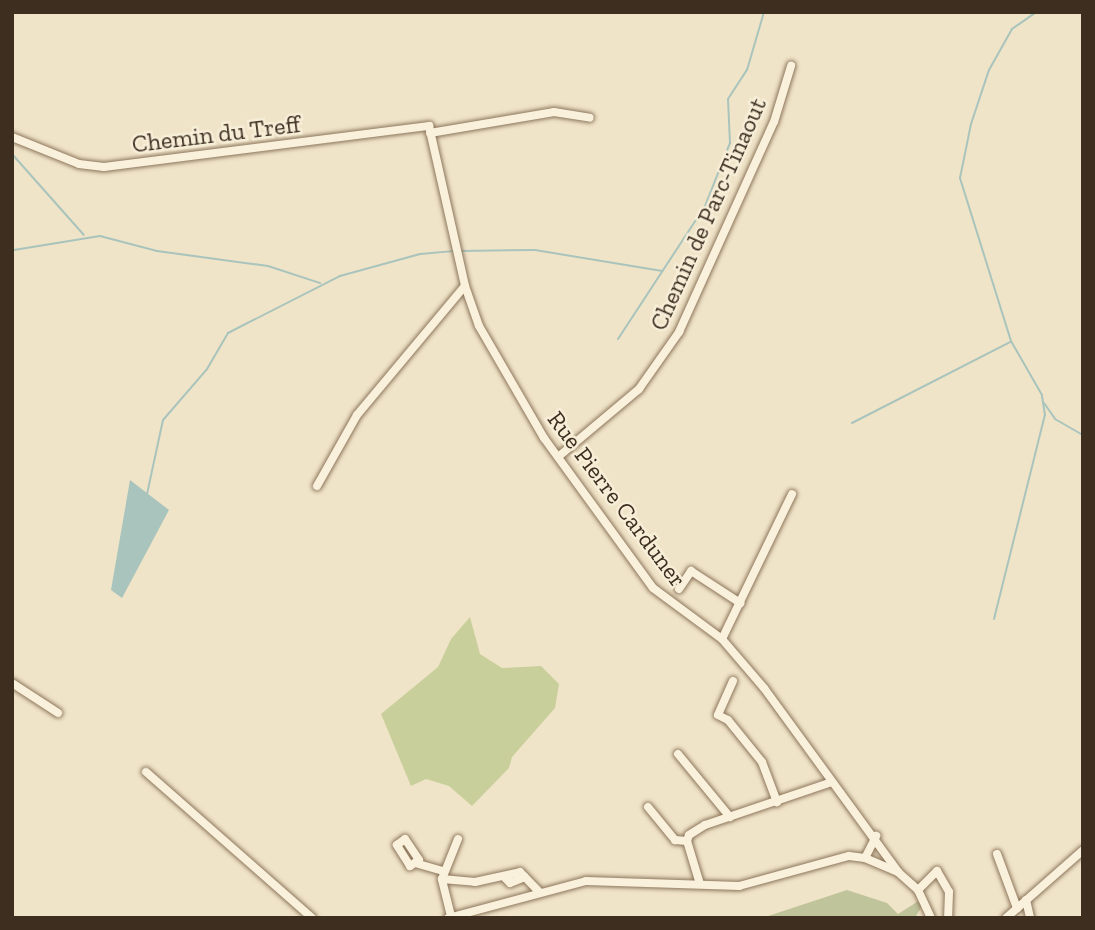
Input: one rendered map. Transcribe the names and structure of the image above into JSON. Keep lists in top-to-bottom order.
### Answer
{
  "streets": {
    "street": ["Chemin du Treff", "Chemin de Parc-Tinaout", "Rue Pierre Carduner"]
  },
  "crossings": [
    ["Chemin du Treff", "Rue Pierre Carduner"],
    ["Chemin de Parc-Tinaout", "Rue Pierre Carduner"]
  ]
}
